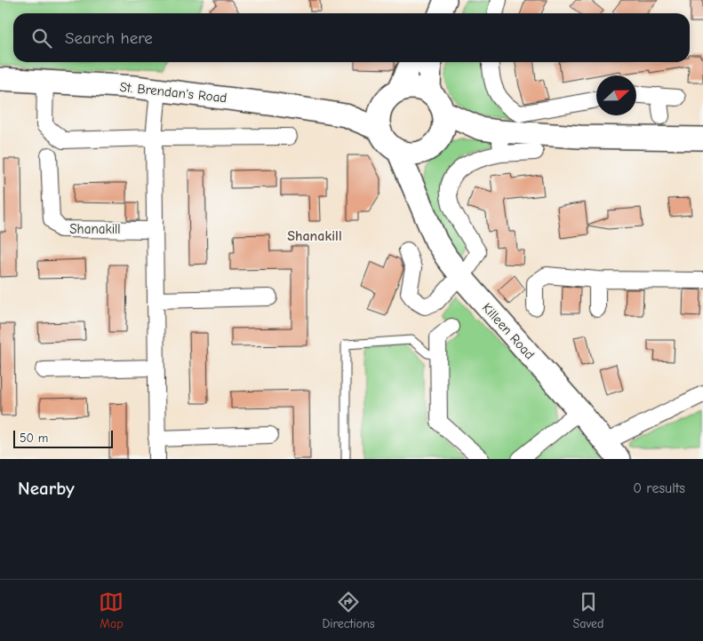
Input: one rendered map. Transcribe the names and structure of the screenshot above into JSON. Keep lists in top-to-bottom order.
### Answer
{
  "streets": {
    "main road": ["St. Brendan's Road", "Killeen Road"],
    "street": ["Shanakill"]
  },
  "districts": ["Shanakill"],
  "scale_bar": "50 m",
  "north": "right",
  "page": {
    "search": "Search here",
    "scale": "50 m",
    "heading": ["Nearby", "0 results"],
    "nav": ["Map", "Directions", "Saved"]
  }
}
